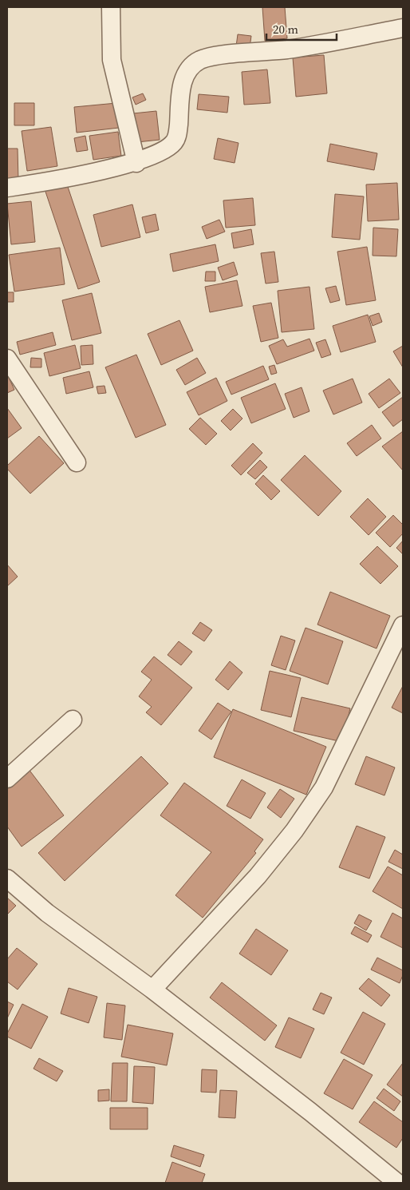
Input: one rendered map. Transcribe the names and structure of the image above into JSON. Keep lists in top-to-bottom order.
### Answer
{
  "scale_bar": "20 m"
}
